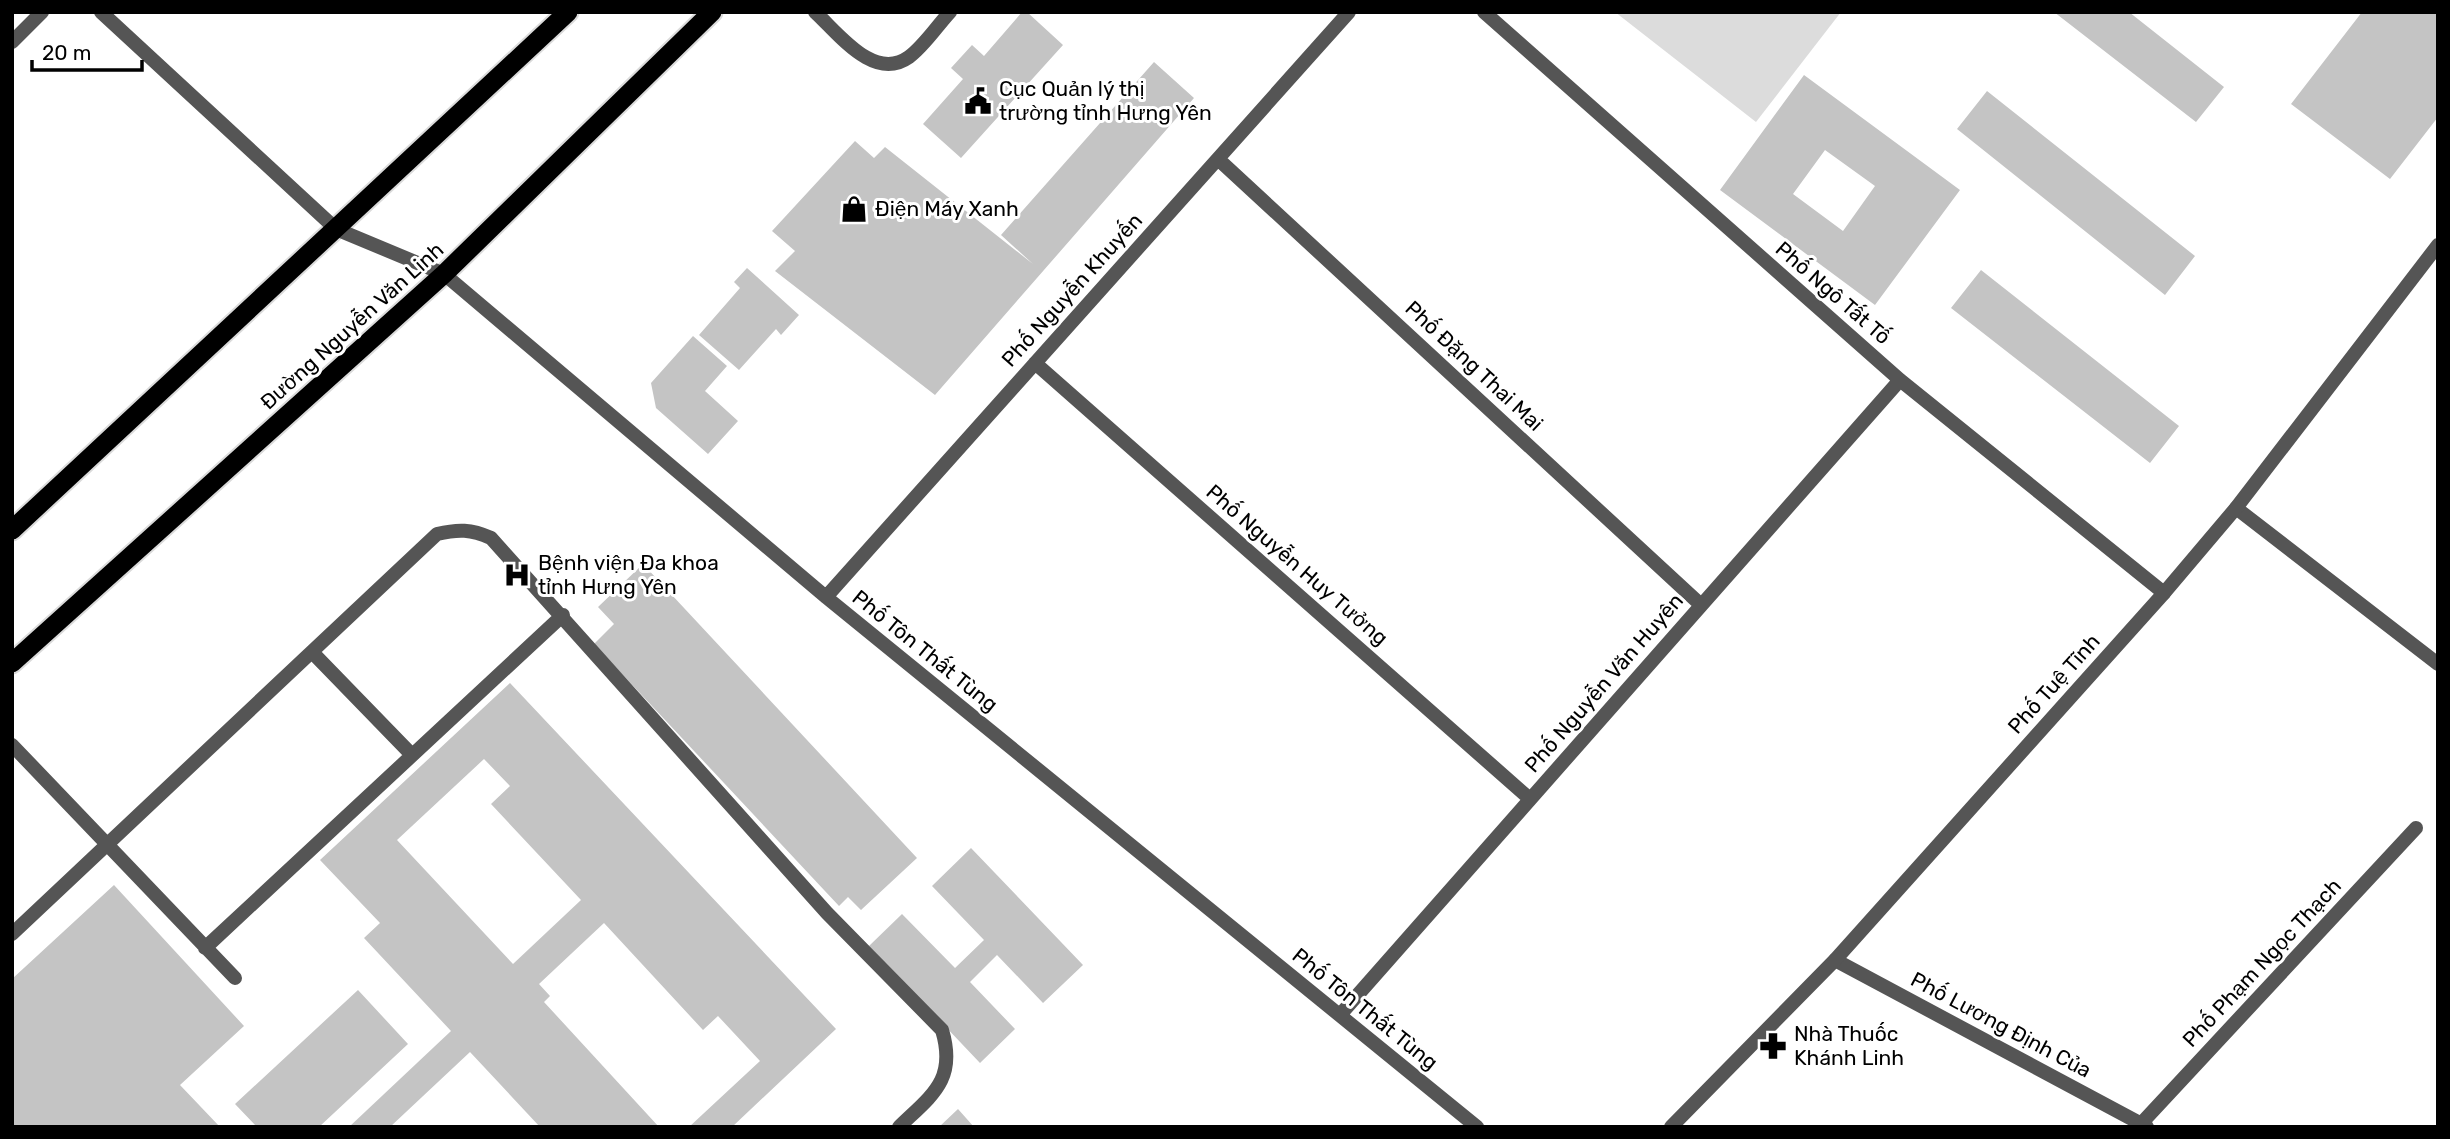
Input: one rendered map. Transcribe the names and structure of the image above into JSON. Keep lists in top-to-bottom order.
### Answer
{
  "streets": {
    "highway": ["Đường Nguyễn Văn Linh"],
    "street": [
      "Phố Nguyễn Khuyến",
      "Phố Ngô Tất Tố",
      "Phố Đặng Thai Mai",
      "Phố Nguyễn Huy Tưởng",
      "Phố Tôn Thất Tùng",
      "Phố Nguyễn Văn Huyên",
      "Phố Tuệ Tĩnh",
      "Phố Phạm Ngọc Thạch",
      "Phố Lương Định Của"
    ]
  },
  "crossings": [
    ["Phố Nguyễn Khuyến", "Phố Đặng Thai Mai"],
    ["Phố Nguyễn Khuyến", "Phố Nguyễn Huy Tưởng"],
    ["Phố Nguyễn Khuyến", "Phố Tôn Thất Tùng"],
    ["Phố Ngô Tất Tố", "Phố Nguyễn Văn Huyên"],
    ["Phố Ngô Tất Tố", "Phố Tuệ Tĩnh"],
    ["Đường Nguyễn Văn Linh", "Phố Tôn Thất Tùng"],
    ["Phố Đặng Thai Mai", "Phố Nguyễn Văn Huyên"],
    ["Phố Nguyễn Huy Tưởng", "Phố Nguyễn Văn Huyên"],
    ["Phố Tôn Thất Tùng", "Phố Nguyễn Văn Huyên"],
    ["Phố Tuệ Tĩnh", "Phố Lương Định Của"],
    ["Phố Phạm Ngọc Thạch", "Phố Lương Định Của"]
  ],
  "places": {
    "public building": ["Cục Quản lý thị trường tỉnh Hưng Yên"],
    "shop": ["Điện Máy Xanh"],
    "hospital": ["Bệnh viện Đa khoa tỉnh Hưng Yên"],
    "pharmacy": ["Nhà Thuốc Khánh Linh"]
  },
  "scale_bar": "20 m"
}
